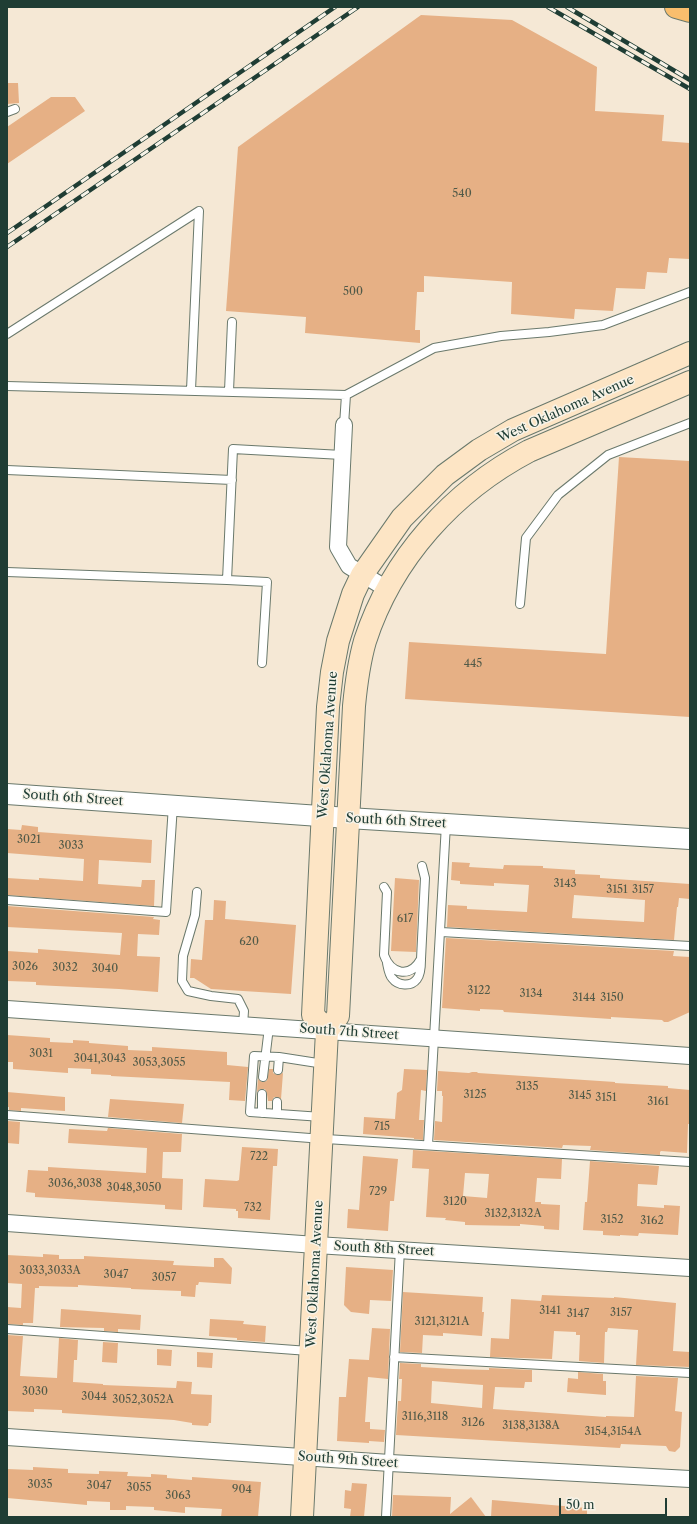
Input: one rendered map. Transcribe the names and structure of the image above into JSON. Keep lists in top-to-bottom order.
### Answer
{
  "streets": {
    "main road": ["West Oklahoma Avenue"],
    "street": [
      "South 6th Street",
      "South 7th Street",
      "South 8th Street",
      "South 9th Street"
    ]
  },
  "crossings": [
    ["West Oklahoma Avenue", "South 6th Street"],
    ["West Oklahoma Avenue", "South 7th Street"],
    ["West Oklahoma Avenue", "South 8th Street"],
    ["West Oklahoma Avenue", "South 9th Street"]
  ],
  "house_numbers": [
    "540",
    "500",
    "445",
    "3021",
    "3033",
    "3143",
    "3151",
    "3157",
    "617",
    "620",
    "3026",
    "3032",
    "3040",
    "3122",
    "3134",
    "3144",
    "3150",
    "3031",
    "3041,3043",
    "3053,3055",
    "3135",
    "3125",
    "3145",
    "3151",
    "3161",
    "715",
    "722",
    "3036,3038",
    "3048,3050",
    "729",
    "3120",
    "732",
    "3132,3132A",
    "3152",
    "3162",
    "3033,3033A",
    "3047",
    "3057",
    "3141",
    "3157",
    "3147",
    "3121,3121A",
    "3030",
    "3044",
    "3052,3052A",
    "3116,3118",
    "3126",
    "3138,3138A",
    "3154,3154A",
    "3035",
    "3047",
    "3055",
    "904",
    "3063"
  ],
  "scale_bar": "50 m"
}
